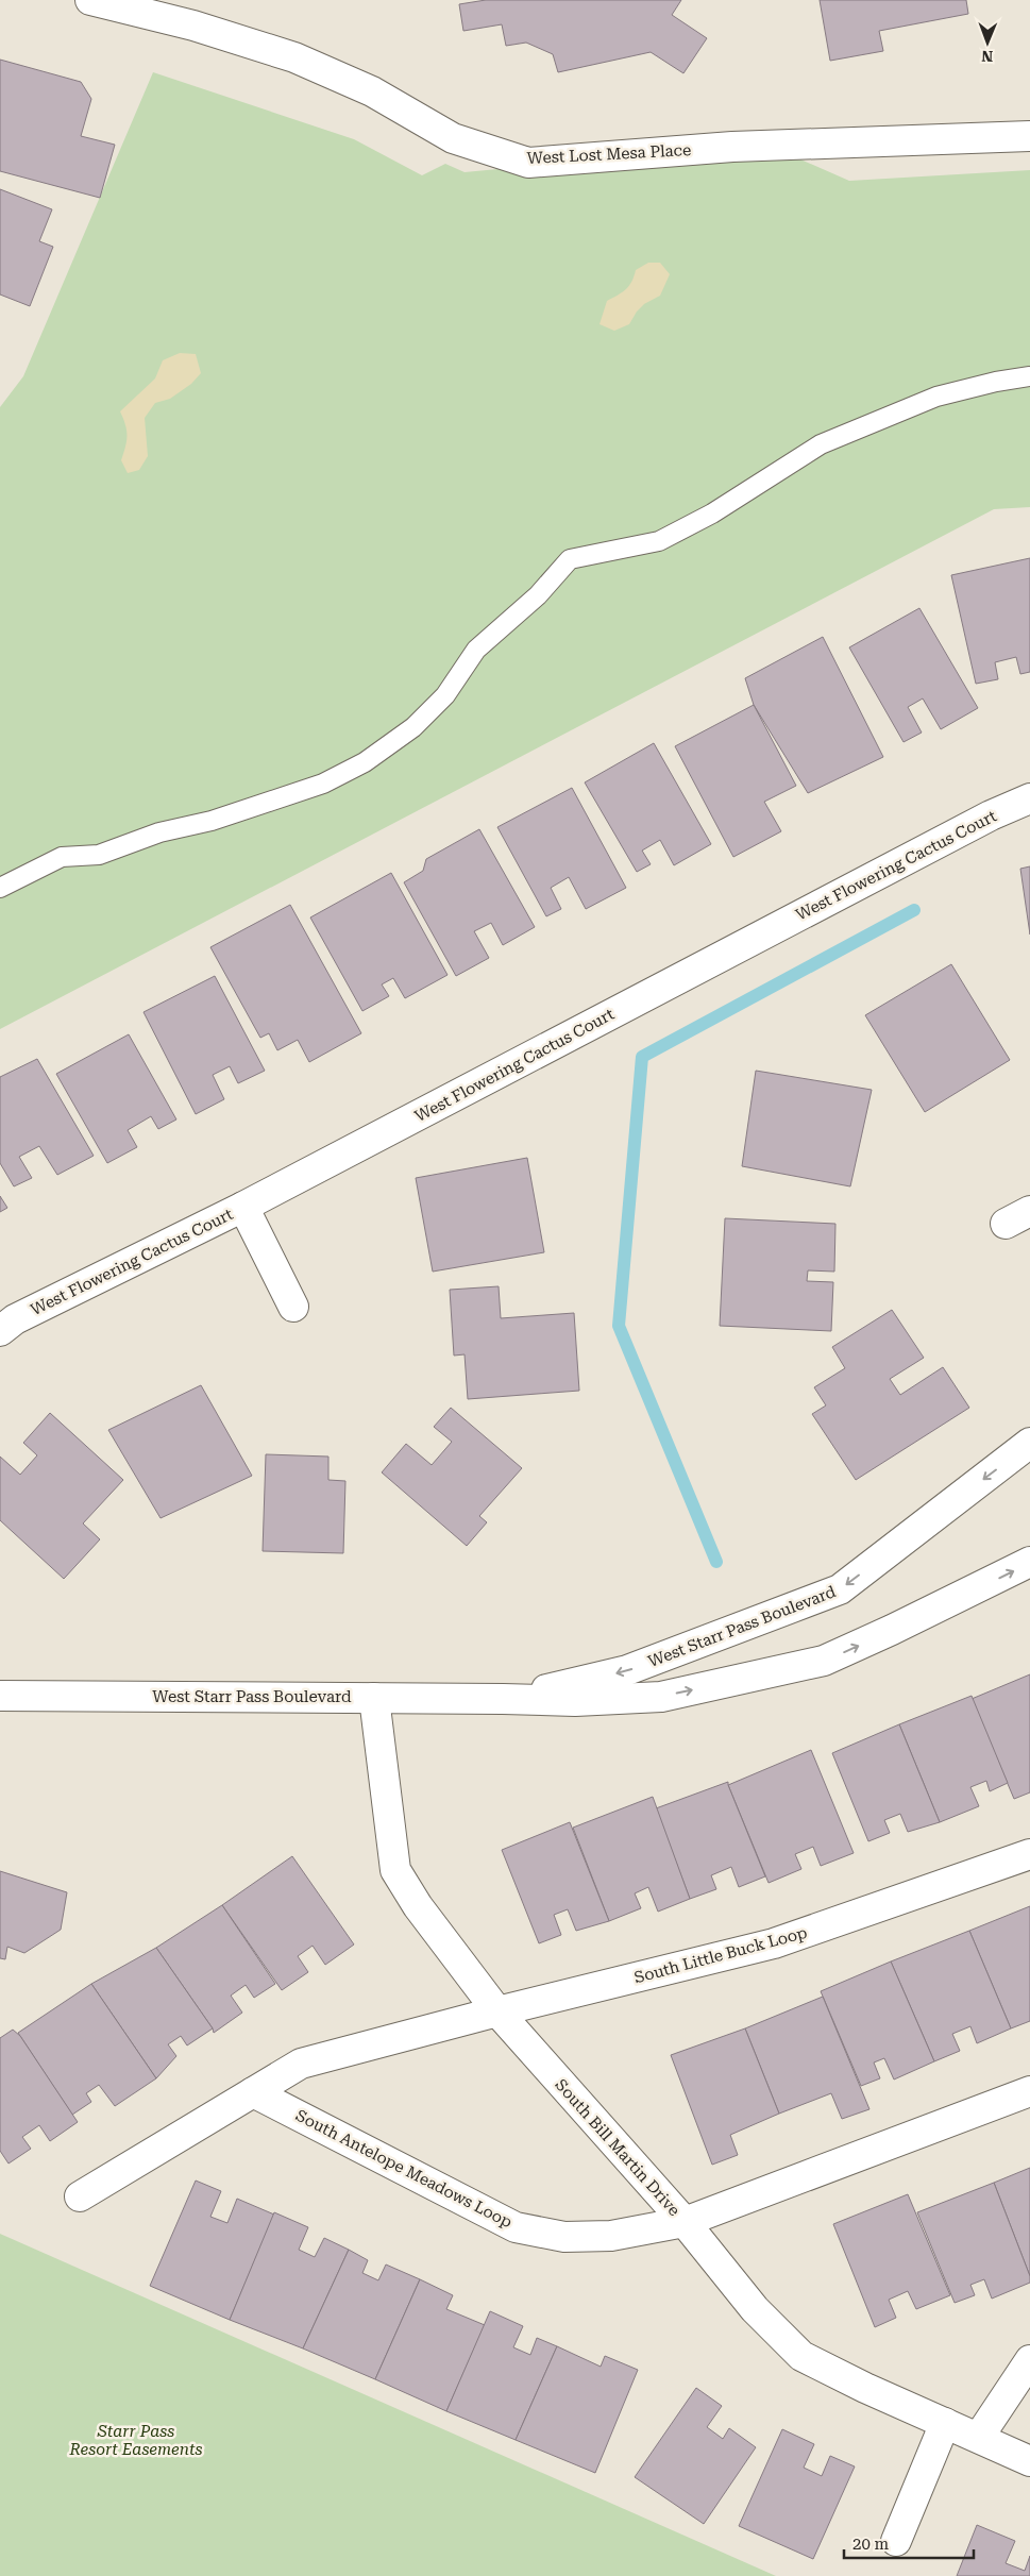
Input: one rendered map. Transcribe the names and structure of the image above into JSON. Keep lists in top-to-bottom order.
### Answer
{
  "streets": {
    "street": [
      "West Lost Mesa Place",
      "West Flowering Cactus Court",
      "West Starr Pass Boulevard",
      "South Little Buck Loop",
      "South Bill Martin Drive",
      "South Antelope Meadows Loop"
    ]
  },
  "crossings": [
    ["West Starr Pass Boulevard", "South Bill Martin Drive"],
    ["South Little Buck Loop", "South Bill Martin Drive"],
    ["South Bill Martin Drive", "South Antelope Meadows Loop"]
  ],
  "parks": ["Starr Pass Resort Easements"],
  "scale_bar": "20 m",
  "north": "bottom"
}
